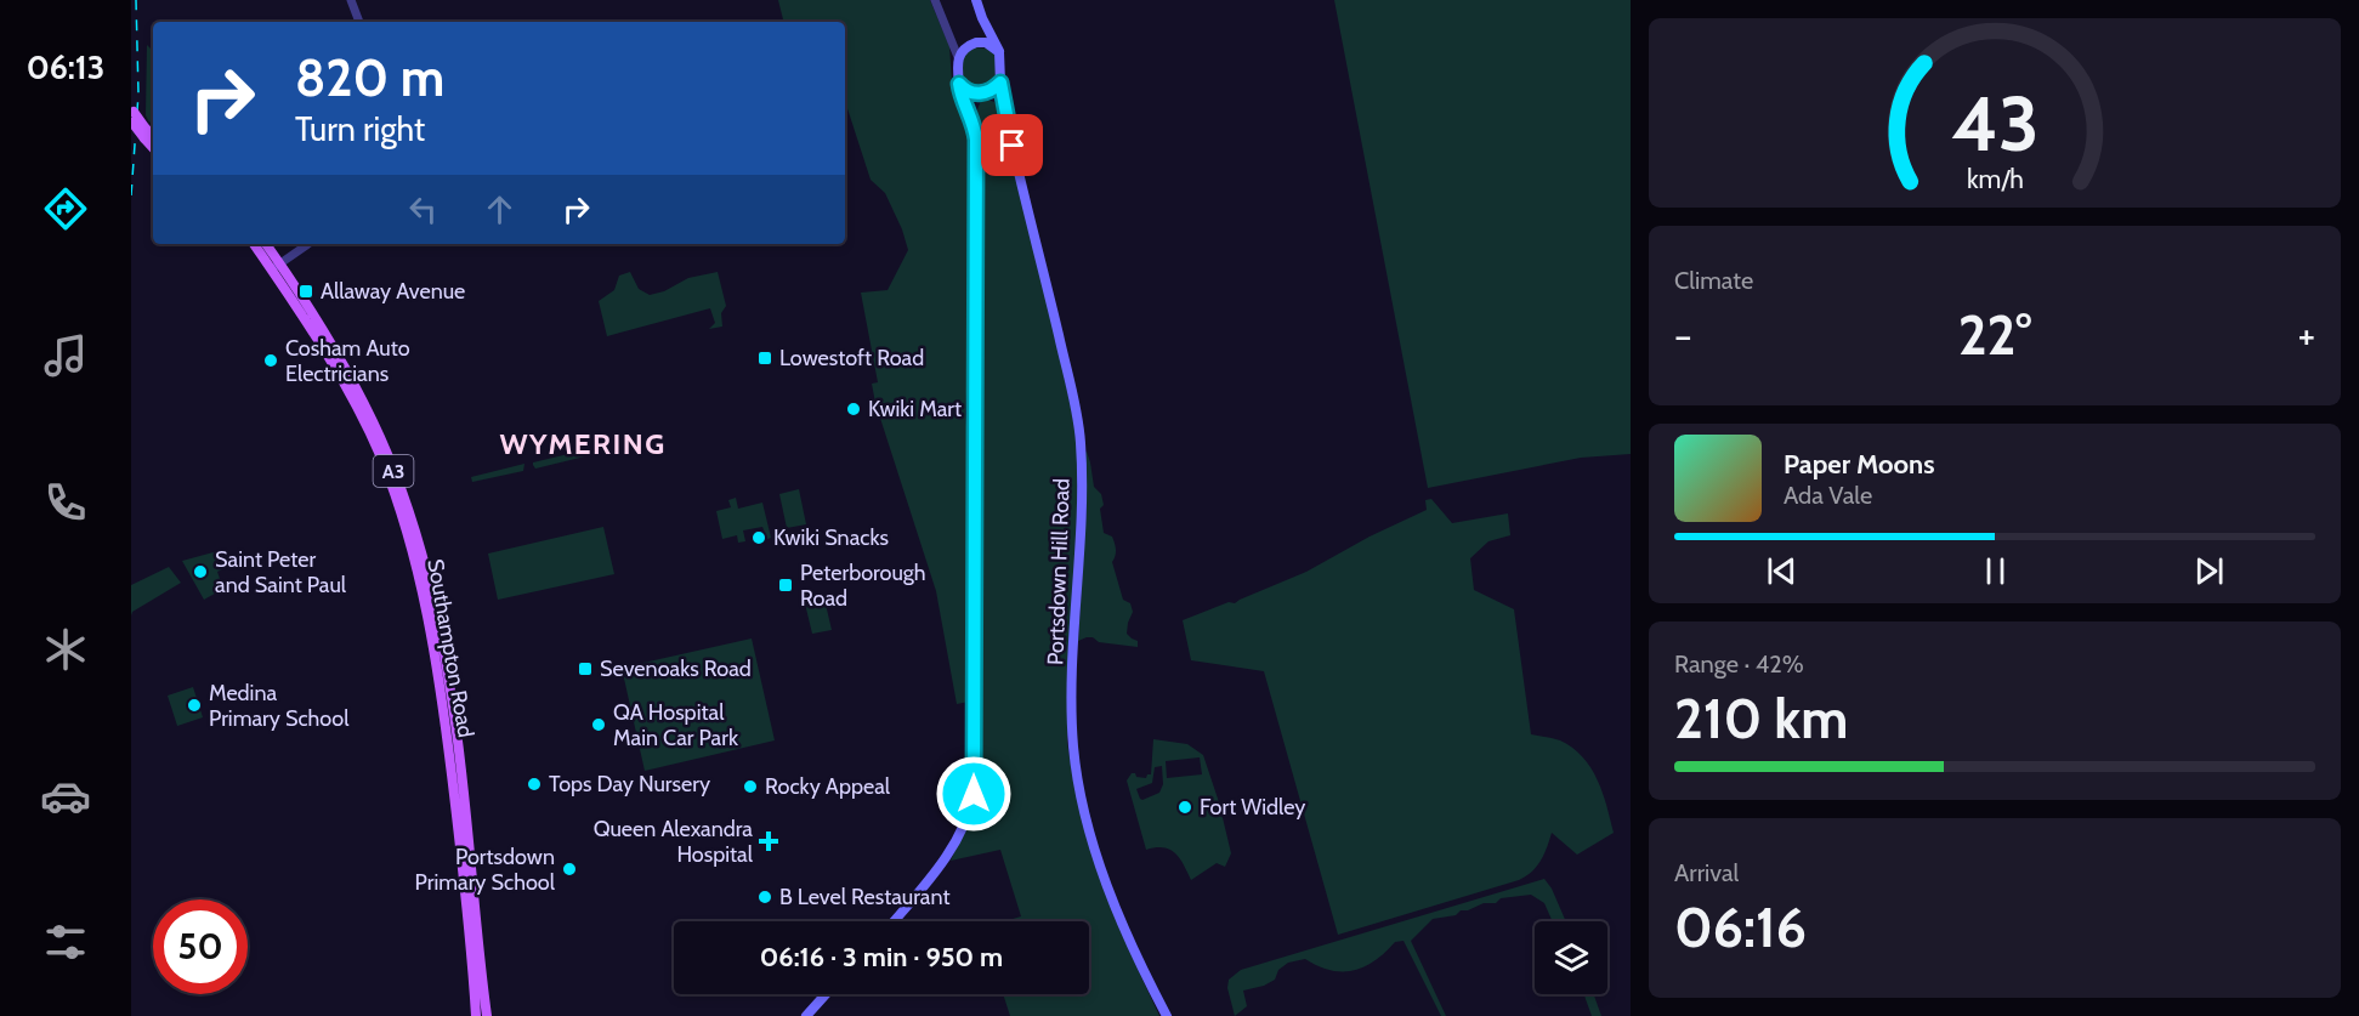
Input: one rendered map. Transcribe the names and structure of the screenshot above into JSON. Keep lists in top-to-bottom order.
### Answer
{
  "streets": {
    "main road": ["A3", "Portsdown Hill Road", "Southampton Road"]
  },
  "districts": ["WYMERING"],
  "places": {
    "transit": [
      "Allaway Avenue",
      "Lowestoft Road",
      "Peterborough Road",
      "Sevenoaks Road"
    ],
    "other": [
      "Cosham Auto Electricians",
      "Kwiki Mart",
      "Kwiki Snacks",
      "Saint Peter and Saint Paul",
      "Medina Primary School",
      "QA Hospital Main Car Park",
      "Tops Day Nursery",
      "Rocky Appeal",
      "Fort Widley",
      "Portsdown Primary School",
      "B Level Restaurant"
    ],
    "health": ["Queen Alexandra Hospital"]
  },
  "page": {
    "tabs": "06:13",
    "turn": ["820 m", "Turn right"],
    "tile": [
      "Climate",
      ["Range · 42%", "210 km"],
      ["Arrival", "06:16"]
    ],
    "heat": ["−", "22°", "+"],
    "song": ["Paper Moons", "Ada Vale"],
    "limit": "50",
    "trip": "06:16 · 3 min · 950 m",
    "gauge": ["43", "km/h"]
  }
}
